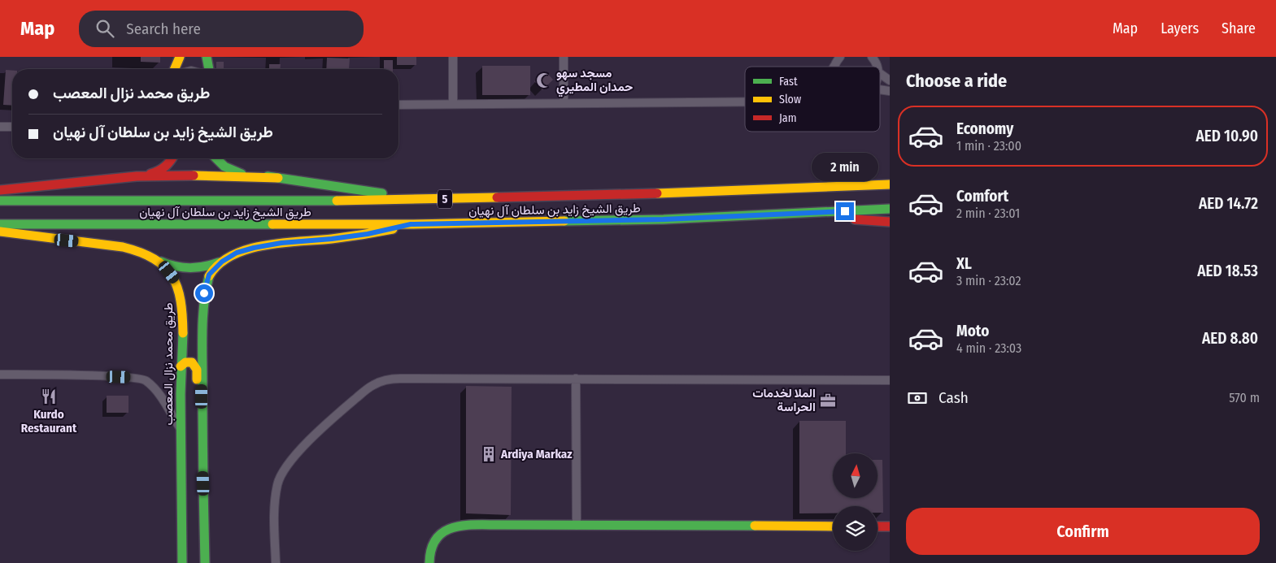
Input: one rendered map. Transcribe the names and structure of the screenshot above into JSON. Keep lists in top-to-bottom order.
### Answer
{
  "streets": {
    "main road": ["5", "طريق الشيخ زايد بن سلطان آل نهيان", "طريق محمد نزال المعصب"]
  },
  "places": {
    "mosque": ["مسجد سهو حمدان المطيري"],
    "restaurant": ["Kurdo Restaurant"],
    "office": ["الملا لخدمات الحراسة"],
    "building": ["Ardiya Markaz"]
  },
  "legend": ["Fast", "Slow", "Jam"],
  "north": "top",
  "page": {
    "header": "Map",
    "search": "Search here",
    "nav": ["Map", "Layers", "Share"],
    "heading": "Choose a ride",
    "banner": ["طريق محمد نزال المعصب", "طريق الشيخ زايد بن سلطان آل نهيان"],
    "list": [
      {
        "name": "Economy",
        "note": "1 min · 23:00",
        "value": "AED 10.90"
      },
      {
        "name": "Comfort",
        "note": "2 min · 23:01",
        "value": "AED 14.72"
      },
      {
        "name": "XL",
        "note": "3 min · 23:02",
        "value": "AED 18.53"
      },
      {
        "name": "Moto",
        "note": "4 min · 23:03",
        "value": "AED 8.80"
      }
    ],
    "bubble": "2 min",
    "pay": ["Cash", "570 m"],
    "buttons": "Confirm"
  }
}
